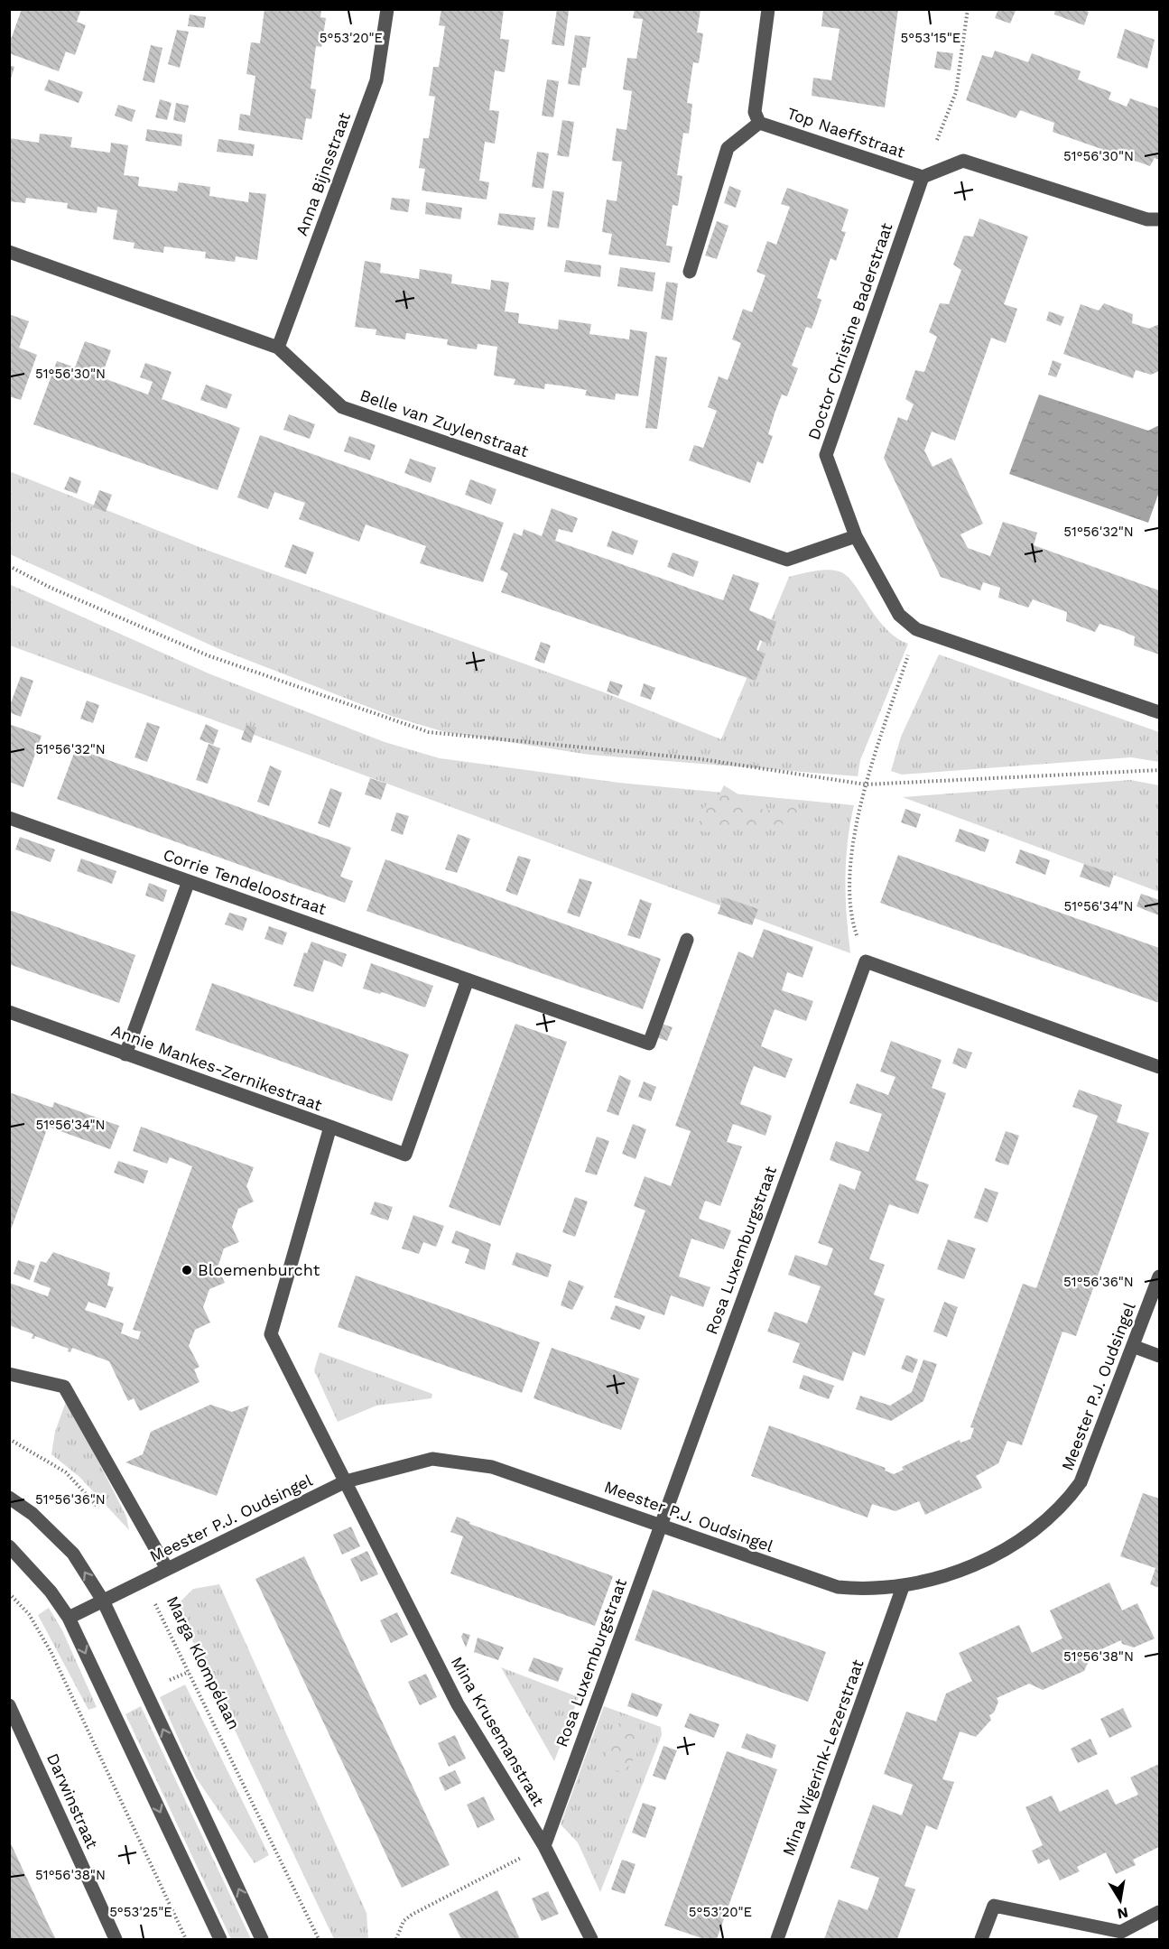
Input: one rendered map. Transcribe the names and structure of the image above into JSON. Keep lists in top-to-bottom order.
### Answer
{
  "streets": {
    "street": [
      "Top Naeffstraat",
      "Anna Bijnsstraat",
      "Doctor Christine Baderstraat",
      "Belle van Zuylenstraat",
      "Corrie Tendeloostraat",
      "Annie Mankes-Zernikestraat",
      "Rosa Luxemburgstraat",
      "Meester P.J. Oudsingel",
      "Mina Krusemanstraat",
      "Mina Wigerink-Lezerstraat",
      "Darwinstraat"
    ],
    "path": ["Marga Klompélaan"]
  },
  "crossings": [
    ["Top Naeffstraat", "Doctor Christine Baderstraat"],
    ["Anna Bijnsstraat", "Belle van Zuylenstraat"],
    ["Doctor Christine Baderstraat", "Belle van Zuylenstraat"],
    ["Annie Mankes-Zernikestraat", "Meester P.J. Oudsingel"],
    ["Annie Mankes-Zernikestraat", "Mina Krusemanstraat"],
    ["Rosa Luxemburgstraat", "Meester P.J. Oudsingel"],
    ["Rosa Luxemburgstraat", "Mina Krusemanstraat"],
    ["Meester P.J. Oudsingel", "Marga Klompélaan"],
    ["Meester P.J. Oudsingel", "Mina Krusemanstraat"],
    ["Meester P.J. Oudsingel", "Mina Wigerink-Lezerstraat"]
  ],
  "places": ["Bloemenburcht"],
  "north": "bottom",
  "coordinates": [
    "5°53'20\"E",
    "5°53'15\"E",
    "51°56'30\"N",
    "51°56'32\"N",
    "51°56'34\"N",
    "51°56'36\"N",
    "51°56'38\"N",
    "5°53'25\"E"
  ]
}
